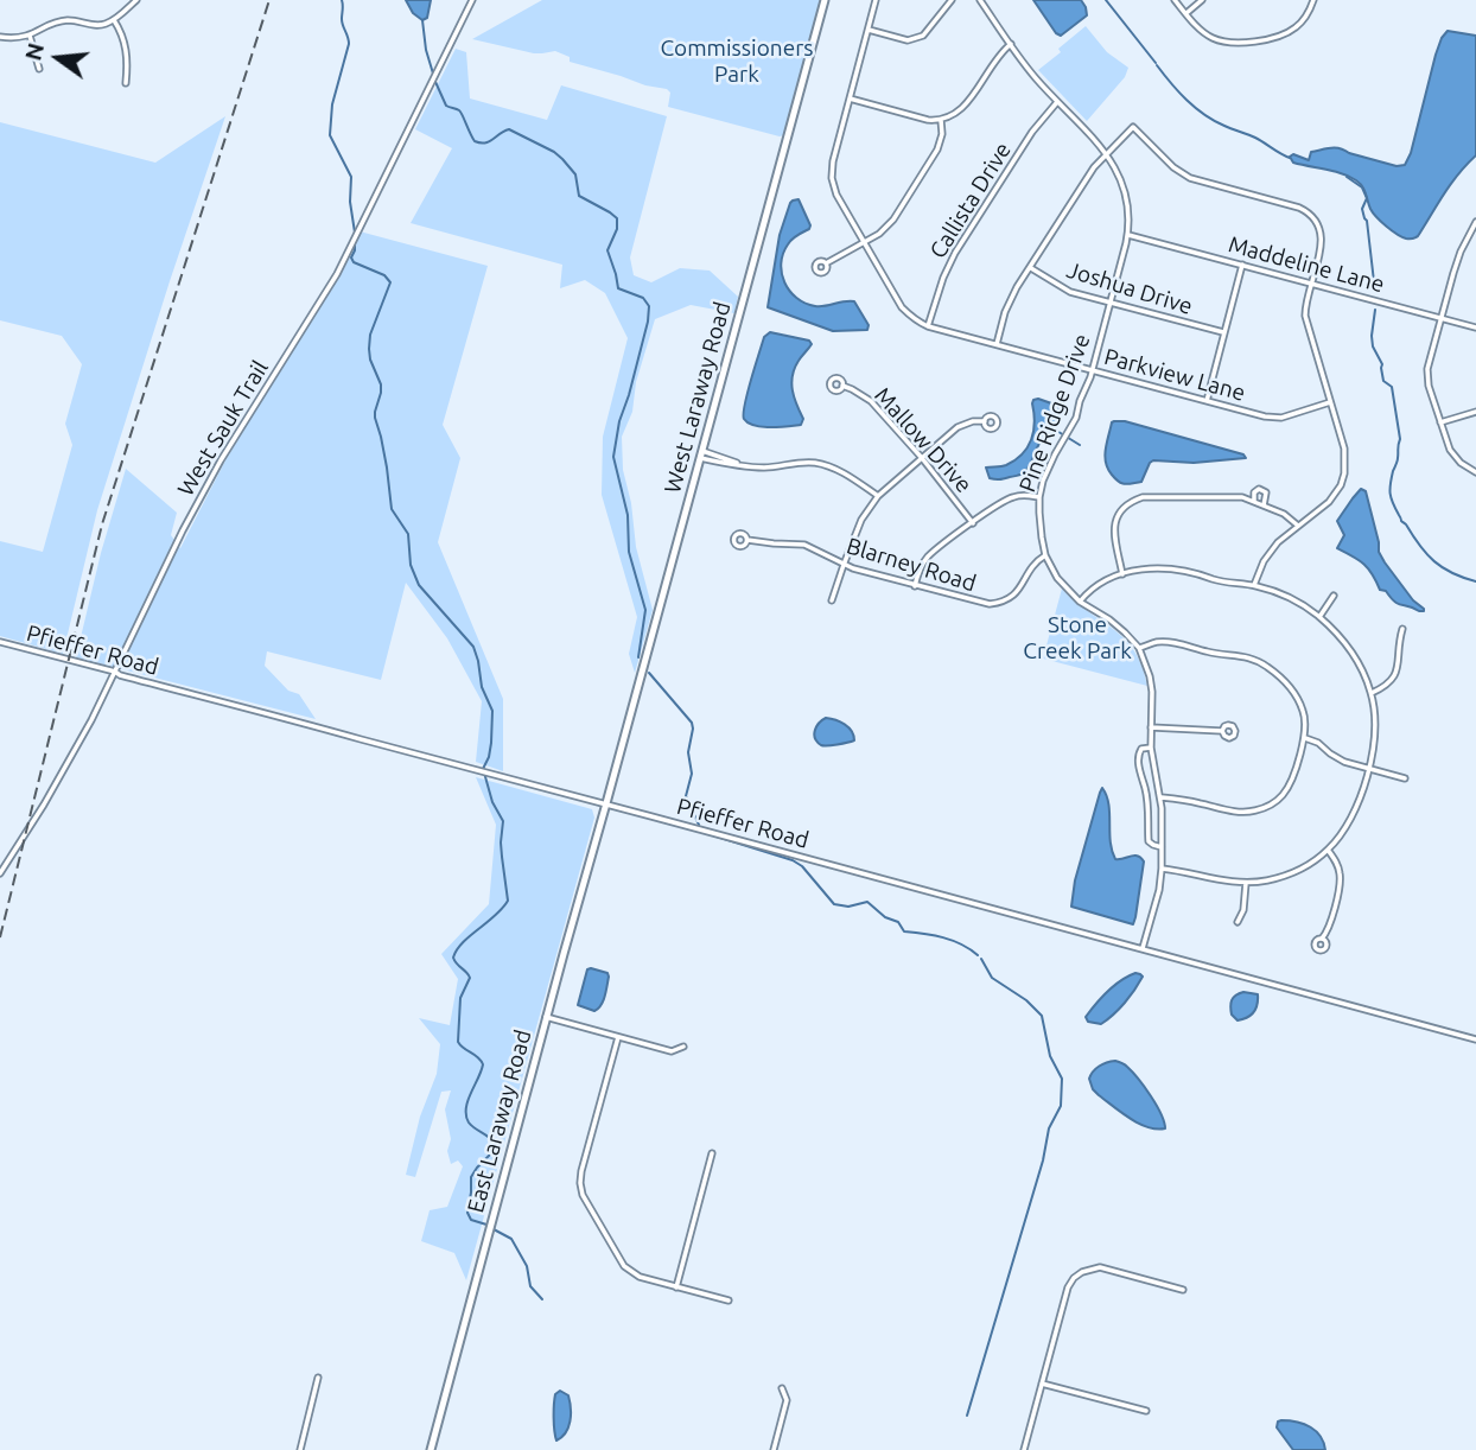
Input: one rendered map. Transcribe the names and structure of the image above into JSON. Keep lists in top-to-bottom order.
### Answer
{
  "streets": {
    "main road": ["West Laraway Road", "East Laraway Road"],
    "street": [
      "Callista Drive",
      "Maddeline Lane",
      "Joshua Drive",
      "Parkview Lane",
      "Pine Ridge Drive",
      "West Sauk Trail",
      "Mallow Drive",
      "Blarney Road",
      "Pfieffer Road"
    ]
  },
  "crossings": [
    ["Callista Drive", "Parkview Lane"],
    ["Callista Drive", "Pine Ridge Drive"],
    ["Maddeline Lane", "Pine Ridge Drive"],
    ["Joshua Drive", "Pine Ridge Drive"],
    ["Parkview Lane", "Pine Ridge Drive"],
    ["West Laraway Road", "Pfieffer Road"],
    ["West Laraway Road", "East Laraway Road"],
    ["Pine Ridge Drive", "Blarney Road"],
    ["Pine Ridge Drive", "Pfieffer Road"],
    ["West Sauk Trail", "Pfieffer Road"],
    ["Pfieffer Road", "East Laraway Road"]
  ],
  "parks": ["Commissioners Park", "Stone Creek Park"],
  "north": "left"
}
